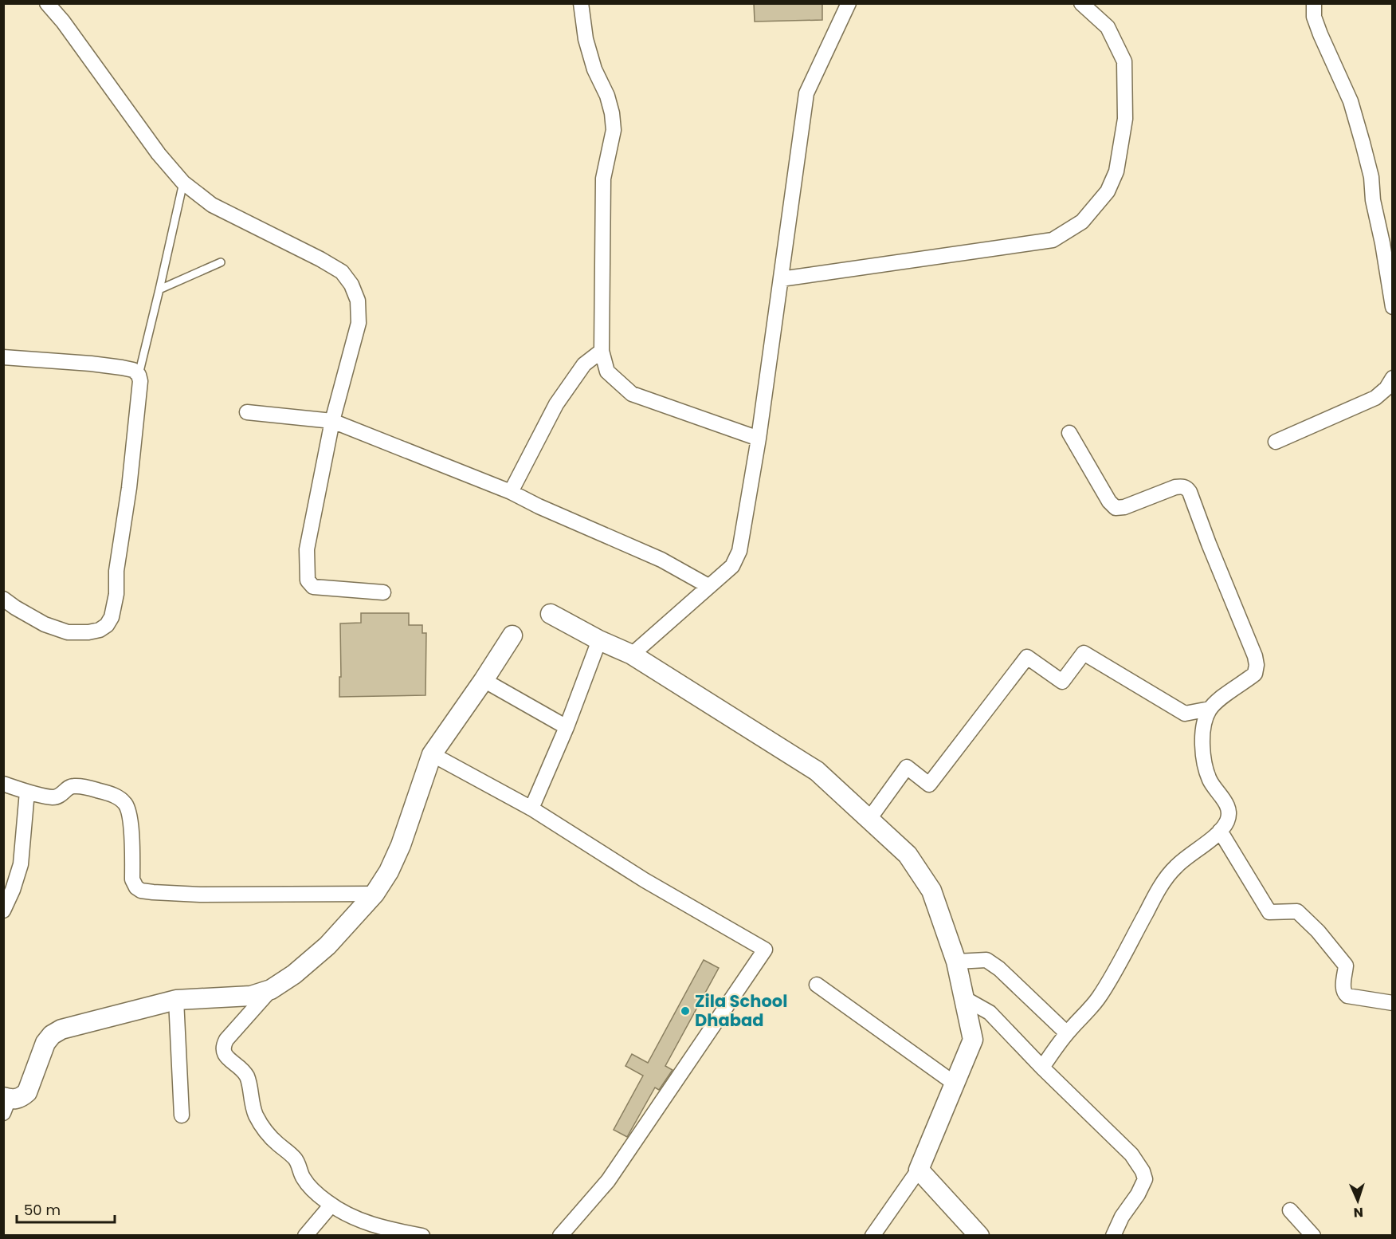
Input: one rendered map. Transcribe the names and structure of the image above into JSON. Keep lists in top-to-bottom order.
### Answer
{
  "places": ["Zila School Dhabad"],
  "scale_bar": "50 m",
  "north": "bottom"
}
